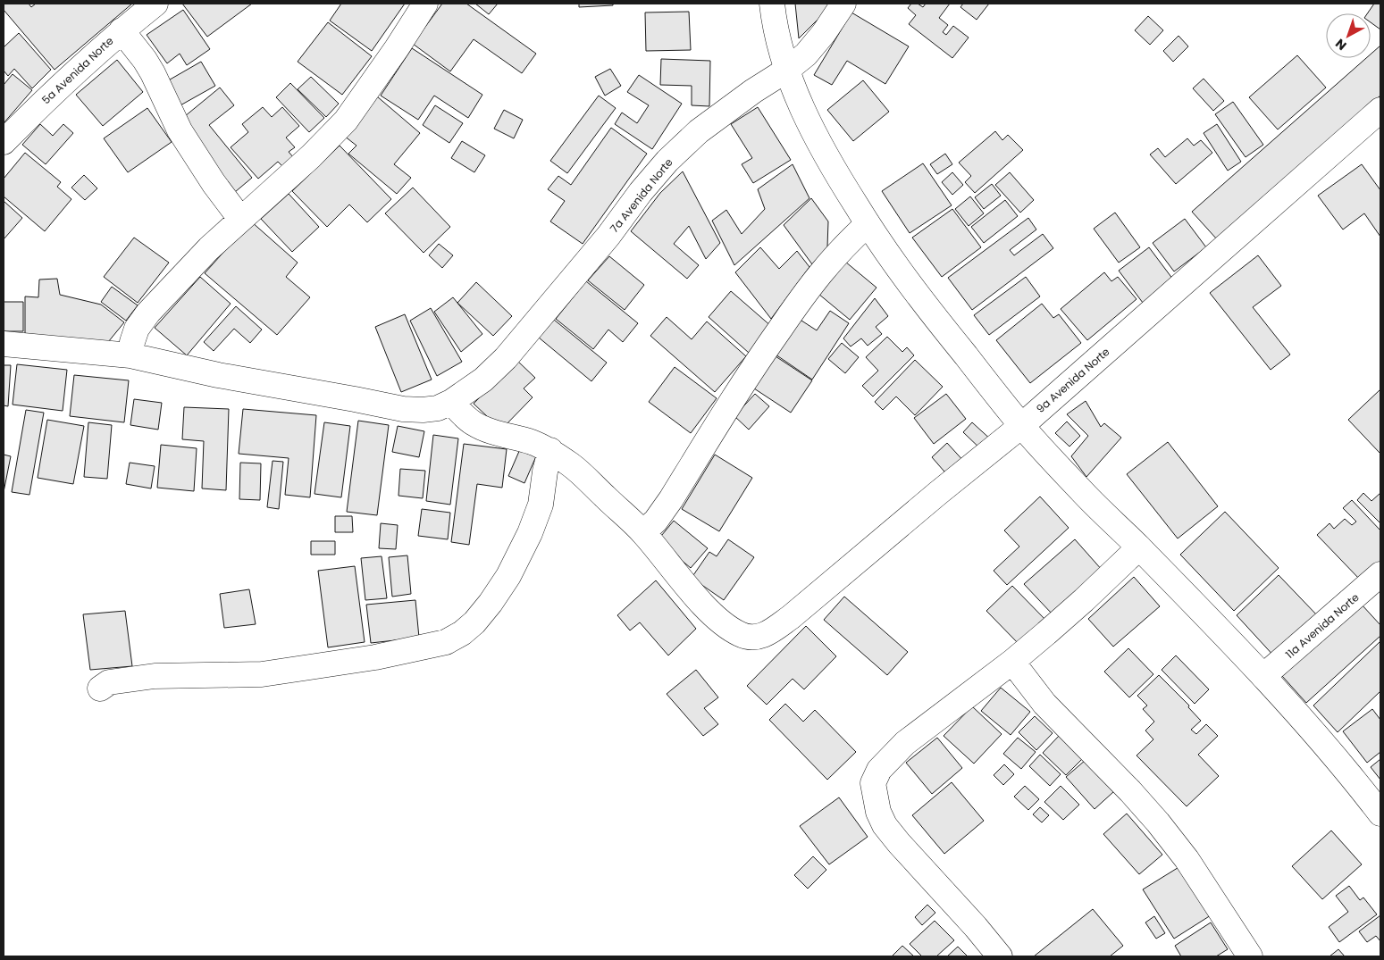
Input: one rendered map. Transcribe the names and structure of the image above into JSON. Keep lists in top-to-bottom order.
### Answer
{
  "streets": {
    "street": [
      "5a Avenida Norte",
      "7a Avenida Norte",
      "9a Avenida Norte",
      "11a Avenida Norte"
    ]
  },
  "north": "bottom left"
}
